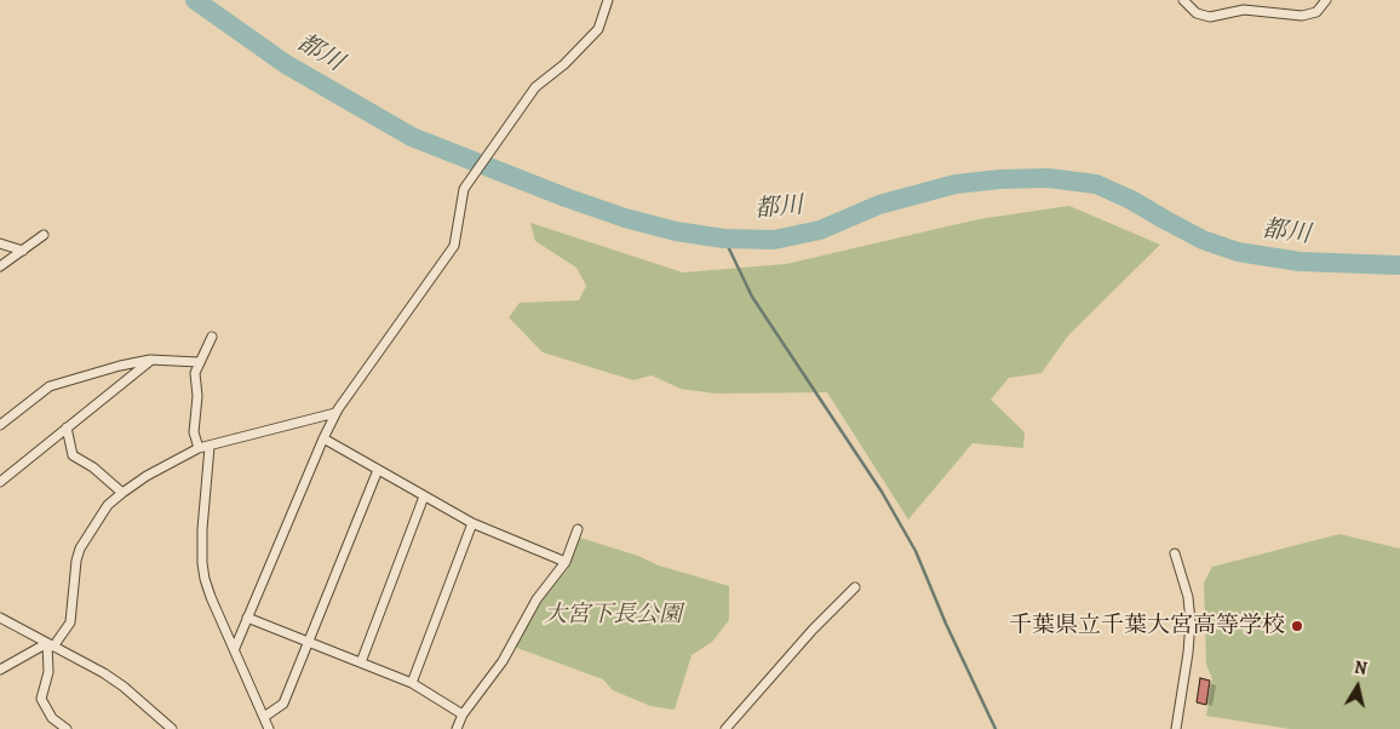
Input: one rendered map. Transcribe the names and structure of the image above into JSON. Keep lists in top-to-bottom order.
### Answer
{
  "water": ["都川"],
  "parks": ["大宮下長公園"],
  "places": ["千葉県立千葉大宮高等学校"],
  "north": "top"
}
